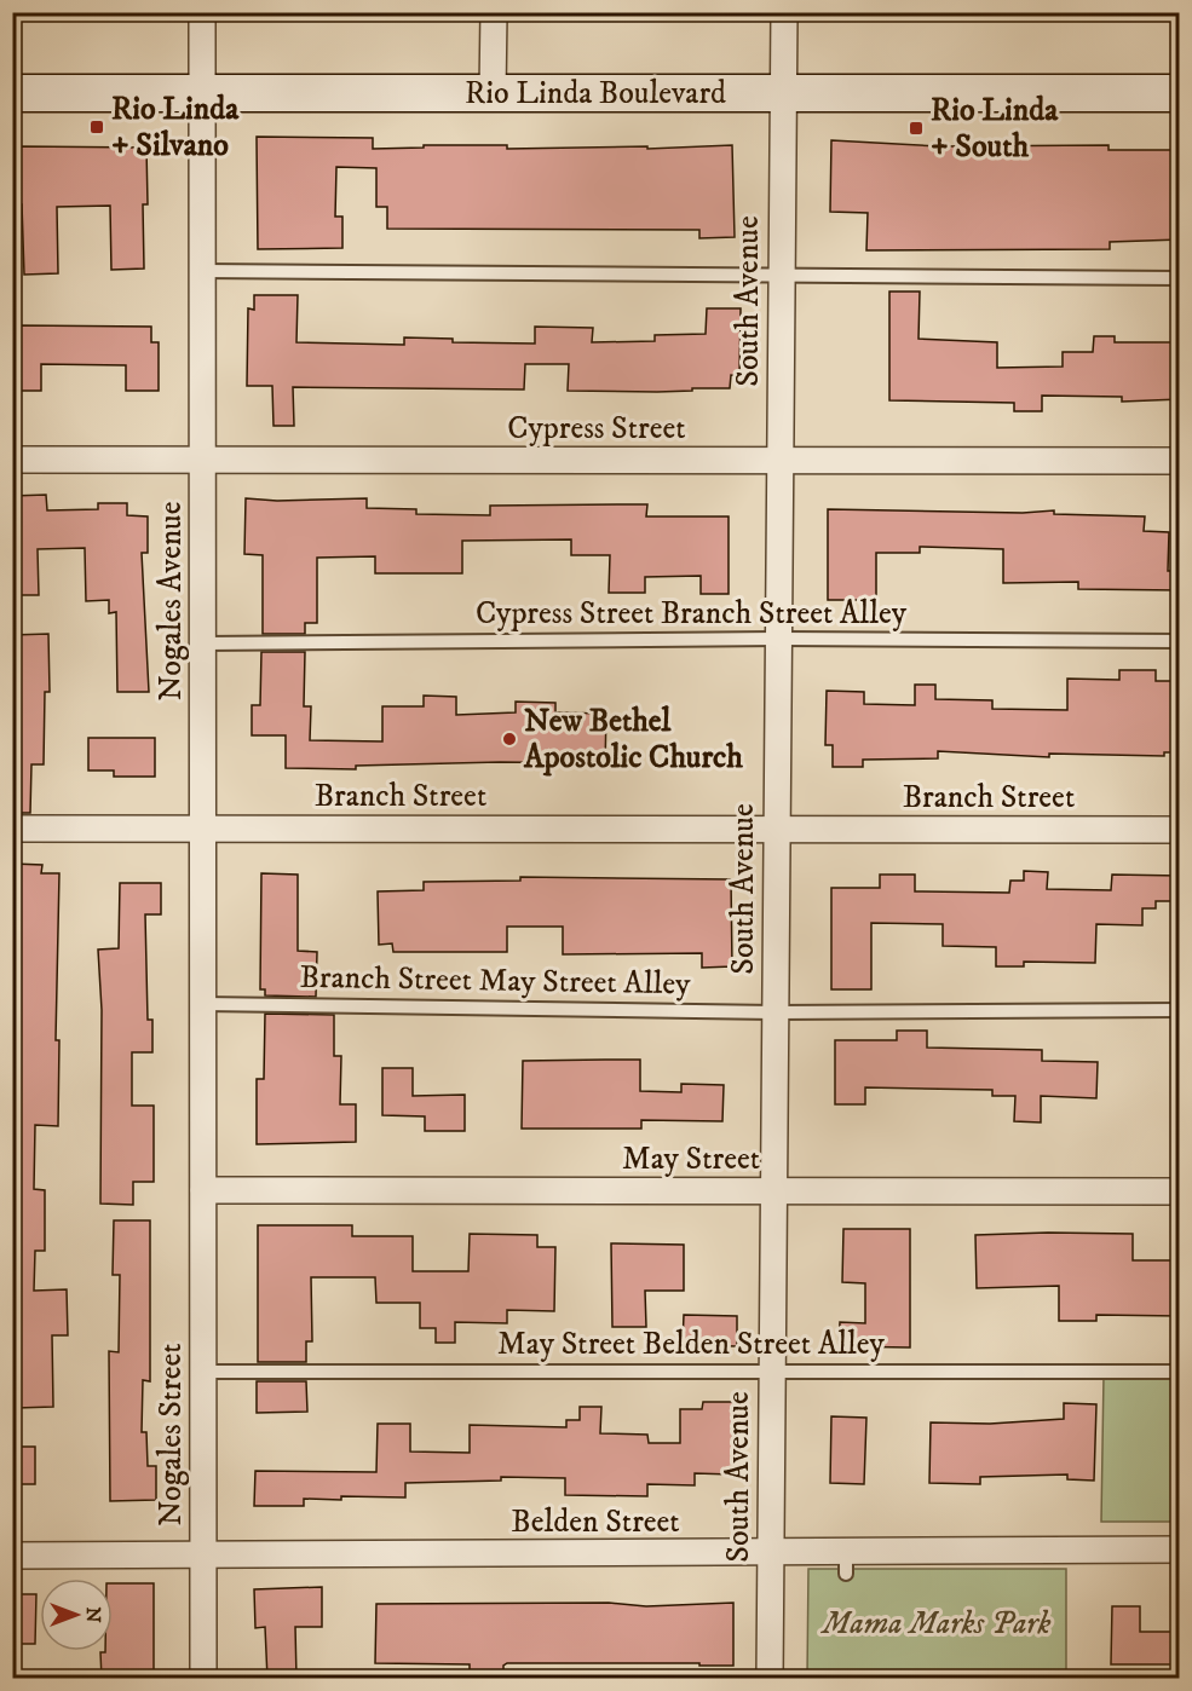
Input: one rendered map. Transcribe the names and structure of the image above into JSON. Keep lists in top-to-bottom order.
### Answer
{
  "streets": {
    "main road": ["Rio Linda Boulevard"],
    "street": [
      "South Avenue",
      "Cypress Street",
      "Nogales Avenue",
      "Branch Street",
      "May Street",
      "Nogales Street",
      "Belden Street"
    ],
    "lane": ["Cypress Street Branch Street Alley", "Branch Street May Street Alley", "May Street Belden Street Alley"]
  },
  "crossings": [
    ["Rio Linda Boulevard", "South Avenue"],
    ["Rio Linda Boulevard", "Nogales Avenue"],
    ["South Avenue", "Cypress Street"],
    ["South Avenue", "Cypress Street Branch Street Alley"],
    ["South Avenue", "Branch Street"],
    ["South Avenue", "Branch Street May Street Alley"],
    ["South Avenue", "May Street"],
    ["South Avenue", "May Street Belden Street Alley"],
    ["South Avenue", "Belden Street"],
    ["Cypress Street", "Nogales Avenue"],
    ["Nogales Avenue", "Cypress Street Branch Street Alley"],
    ["Nogales Avenue", "Branch Street"],
    ["Nogales Avenue", "Branch Street May Street Alley"],
    ["Nogales Avenue", "May Street"],
    ["Nogales Avenue", "Nogales Street"],
    ["May Street", "Nogales Street"],
    ["May Street Belden Street Alley", "Nogales Street"],
    ["Nogales Street", "Belden Street"]
  ],
  "parks": ["Mama Marks Park"],
  "places": {
    "transit": ["Rio Linda + Silvano", "Rio Linda + South"],
    "other": ["New Bethel Apostolic Church"]
  },
  "north": "right"
}
